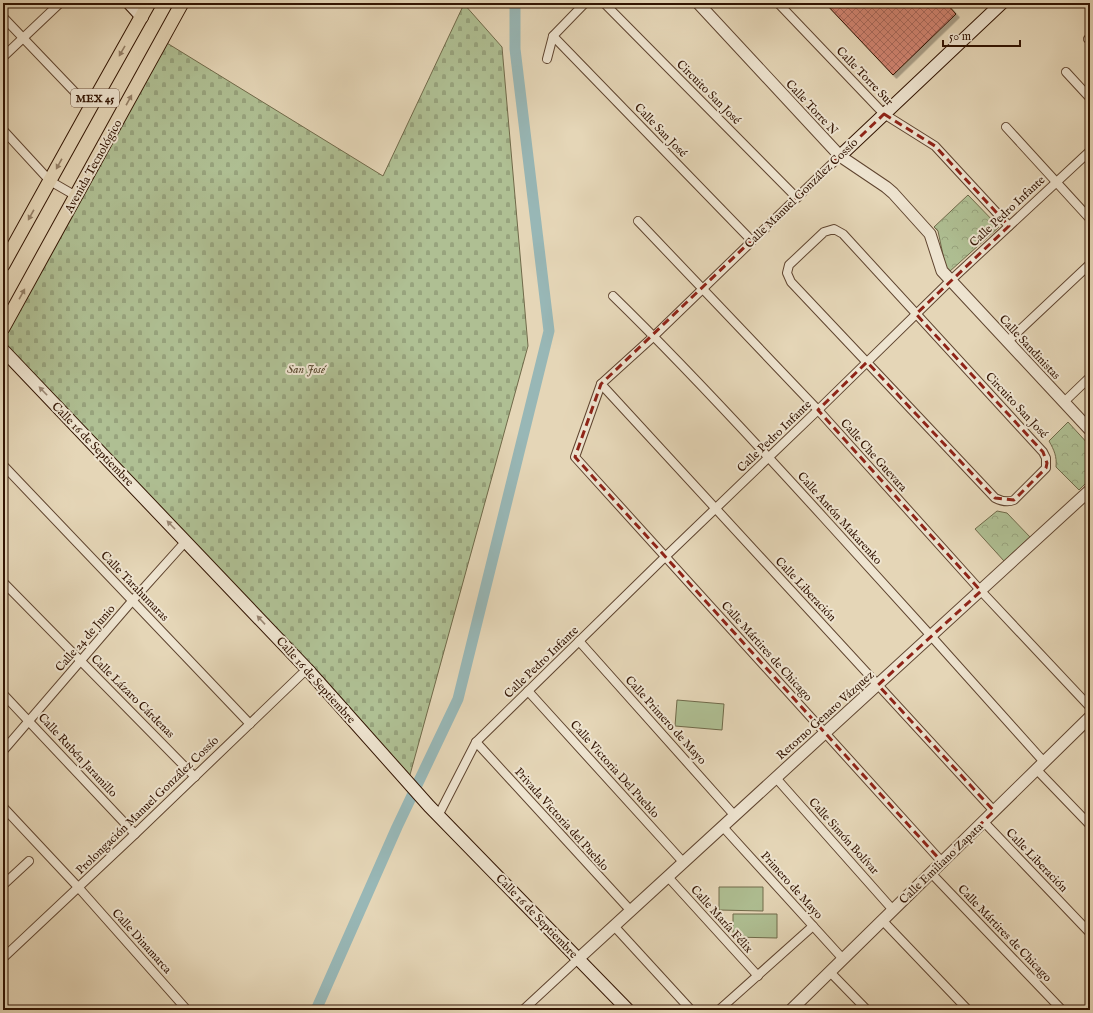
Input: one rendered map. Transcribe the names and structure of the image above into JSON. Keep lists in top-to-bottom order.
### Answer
{
  "streets": {
    "main road": [
      "MEX 45",
      "Avenida Tecnológico",
      "Calle Manuel González Cossío",
      "Calle 16 de Septiembre"
    ],
    "street": [
      "Calle Torre Sur",
      "Circuito San José",
      "Calle Torre N",
      "Calle San José",
      "Calle Pedro Infante",
      "Calle Sandinistas",
      "Calle Che Guevara",
      "Calle Antón Makarenko",
      "Calle Tarahumaras",
      "Calle Liberación",
      "Calle 24 de Junio",
      "Calle Mártires de Chicago",
      "Calle Lázaro Cárdenas",
      "Retorno Genaro Vázquez",
      "Calle Primero de Mayo",
      "Calle Rubén Jaramillo",
      "Calle Victoria Del Pueblo",
      "Prolongación Manuel González Cossío",
      "Privada Victoria del Pueblo",
      "Calle Simón Bolívar",
      "Calle Emiliano Zapata",
      "Primero de Mayo",
      "Calle María Félix",
      "Calle Dinamarca"
    ]
  },
  "crossings": [
    ["Calle Torre Sur", "Calle Manuel González Cossío"],
    ["Calle Torre Sur", "Calle Pedro Infante"],
    ["Circuito San José", "Calle Manuel González Cossío"],
    ["Circuito San José", "Calle Pedro Infante"],
    ["Calle Torre N", "Calle Manuel González Cossío"],
    ["Calle Torre N", "Calle Pedro Infante"],
    ["Calle Torre N", "Calle Sandinistas"],
    ["Calle San José", "Calle Manuel González Cossío"],
    ["Calle Manuel González Cossío", "Calle Che Guevara"],
    ["Calle Manuel González Cossío", "Calle Antón Makarenko"],
    ["Calle Manuel González Cossío", "Calle Liberación"],
    ["Calle Manuel González Cossío", "Calle Mártires de Chicago"],
    ["Calle Pedro Infante", "Calle Sandinistas"],
    ["Calle Pedro Infante", "Calle 16 de Septiembre"],
    ["Calle Pedro Infante", "Calle Che Guevara"],
    ["Calle Pedro Infante", "Calle Antón Makarenko"],
    ["Calle Pedro Infante", "Calle Liberación"],
    ["Calle Pedro Infante", "Calle Mártires de Chicago"],
    ["Calle Pedro Infante", "Calle Primero de Mayo"],
    ["Calle Pedro Infante", "Calle Victoria Del Pueblo"],
    ["Calle Pedro Infante", "Privada Victoria del Pueblo"],
    ["Calle 16 de Septiembre", "Calle 24 de Junio"],
    ["Calle 16 de Septiembre", "Retorno Genaro Vázquez"],
    ["Calle 16 de Septiembre", "Prolongación Manuel González Cossío"],
    ["Calle Che Guevara", "Retorno Genaro Vázquez"],
    ["Calle Antón Makarenko", "Retorno Genaro Vázquez"],
    ["Calle Antón Makarenko", "Calle Emiliano Zapata"],
    ["Calle Tarahumaras", "Calle 24 de Junio"],
    ["Calle Tarahumaras", "Prolongación Manuel González Cossío"],
    ["Calle Liberación", "Calle Mártires de Chicago"],
    ["Calle Liberación", "Retorno Genaro Vázquez"],
    ["Calle Liberación", "Calle Emiliano Zapata"],
    ["Calle 24 de Junio", "Calle Lázaro Cárdenas"],
    ["Calle 24 de Junio", "Calle Rubén Jaramillo"],
    ["Calle Mártires de Chicago", "Retorno Genaro Vázquez"],
    ["Calle Mártires de Chicago", "Calle Emiliano Zapata"],
    ["Calle Lázaro Cárdenas", "Prolongación Manuel González Cossío"],
    ["Retorno Genaro Vázquez", "Calle Primero de Mayo"],
    ["Retorno Genaro Vázquez", "Calle Victoria Del Pueblo"],
    ["Retorno Genaro Vázquez", "Privada Victoria del Pueblo"],
    ["Retorno Genaro Vázquez", "Calle Simón Bolívar"],
    ["Retorno Genaro Vázquez", "Primero de Mayo"],
    ["Retorno Genaro Vázquez", "Calle María Félix"],
    ["Calle Rubén Jaramillo", "Prolongación Manuel González Cossío"],
    ["Prolongación Manuel González Cossío", "Calle Dinamarca"],
    ["Calle Simón Bolívar", "Calle Emiliano Zapata"],
    ["Calle Emiliano Zapata", "Primero de Mayo"]
  ],
  "one_way": ["Calle 16 de Septiembre"],
  "parks": ["San José"],
  "scale_bar": "50 m"
}
